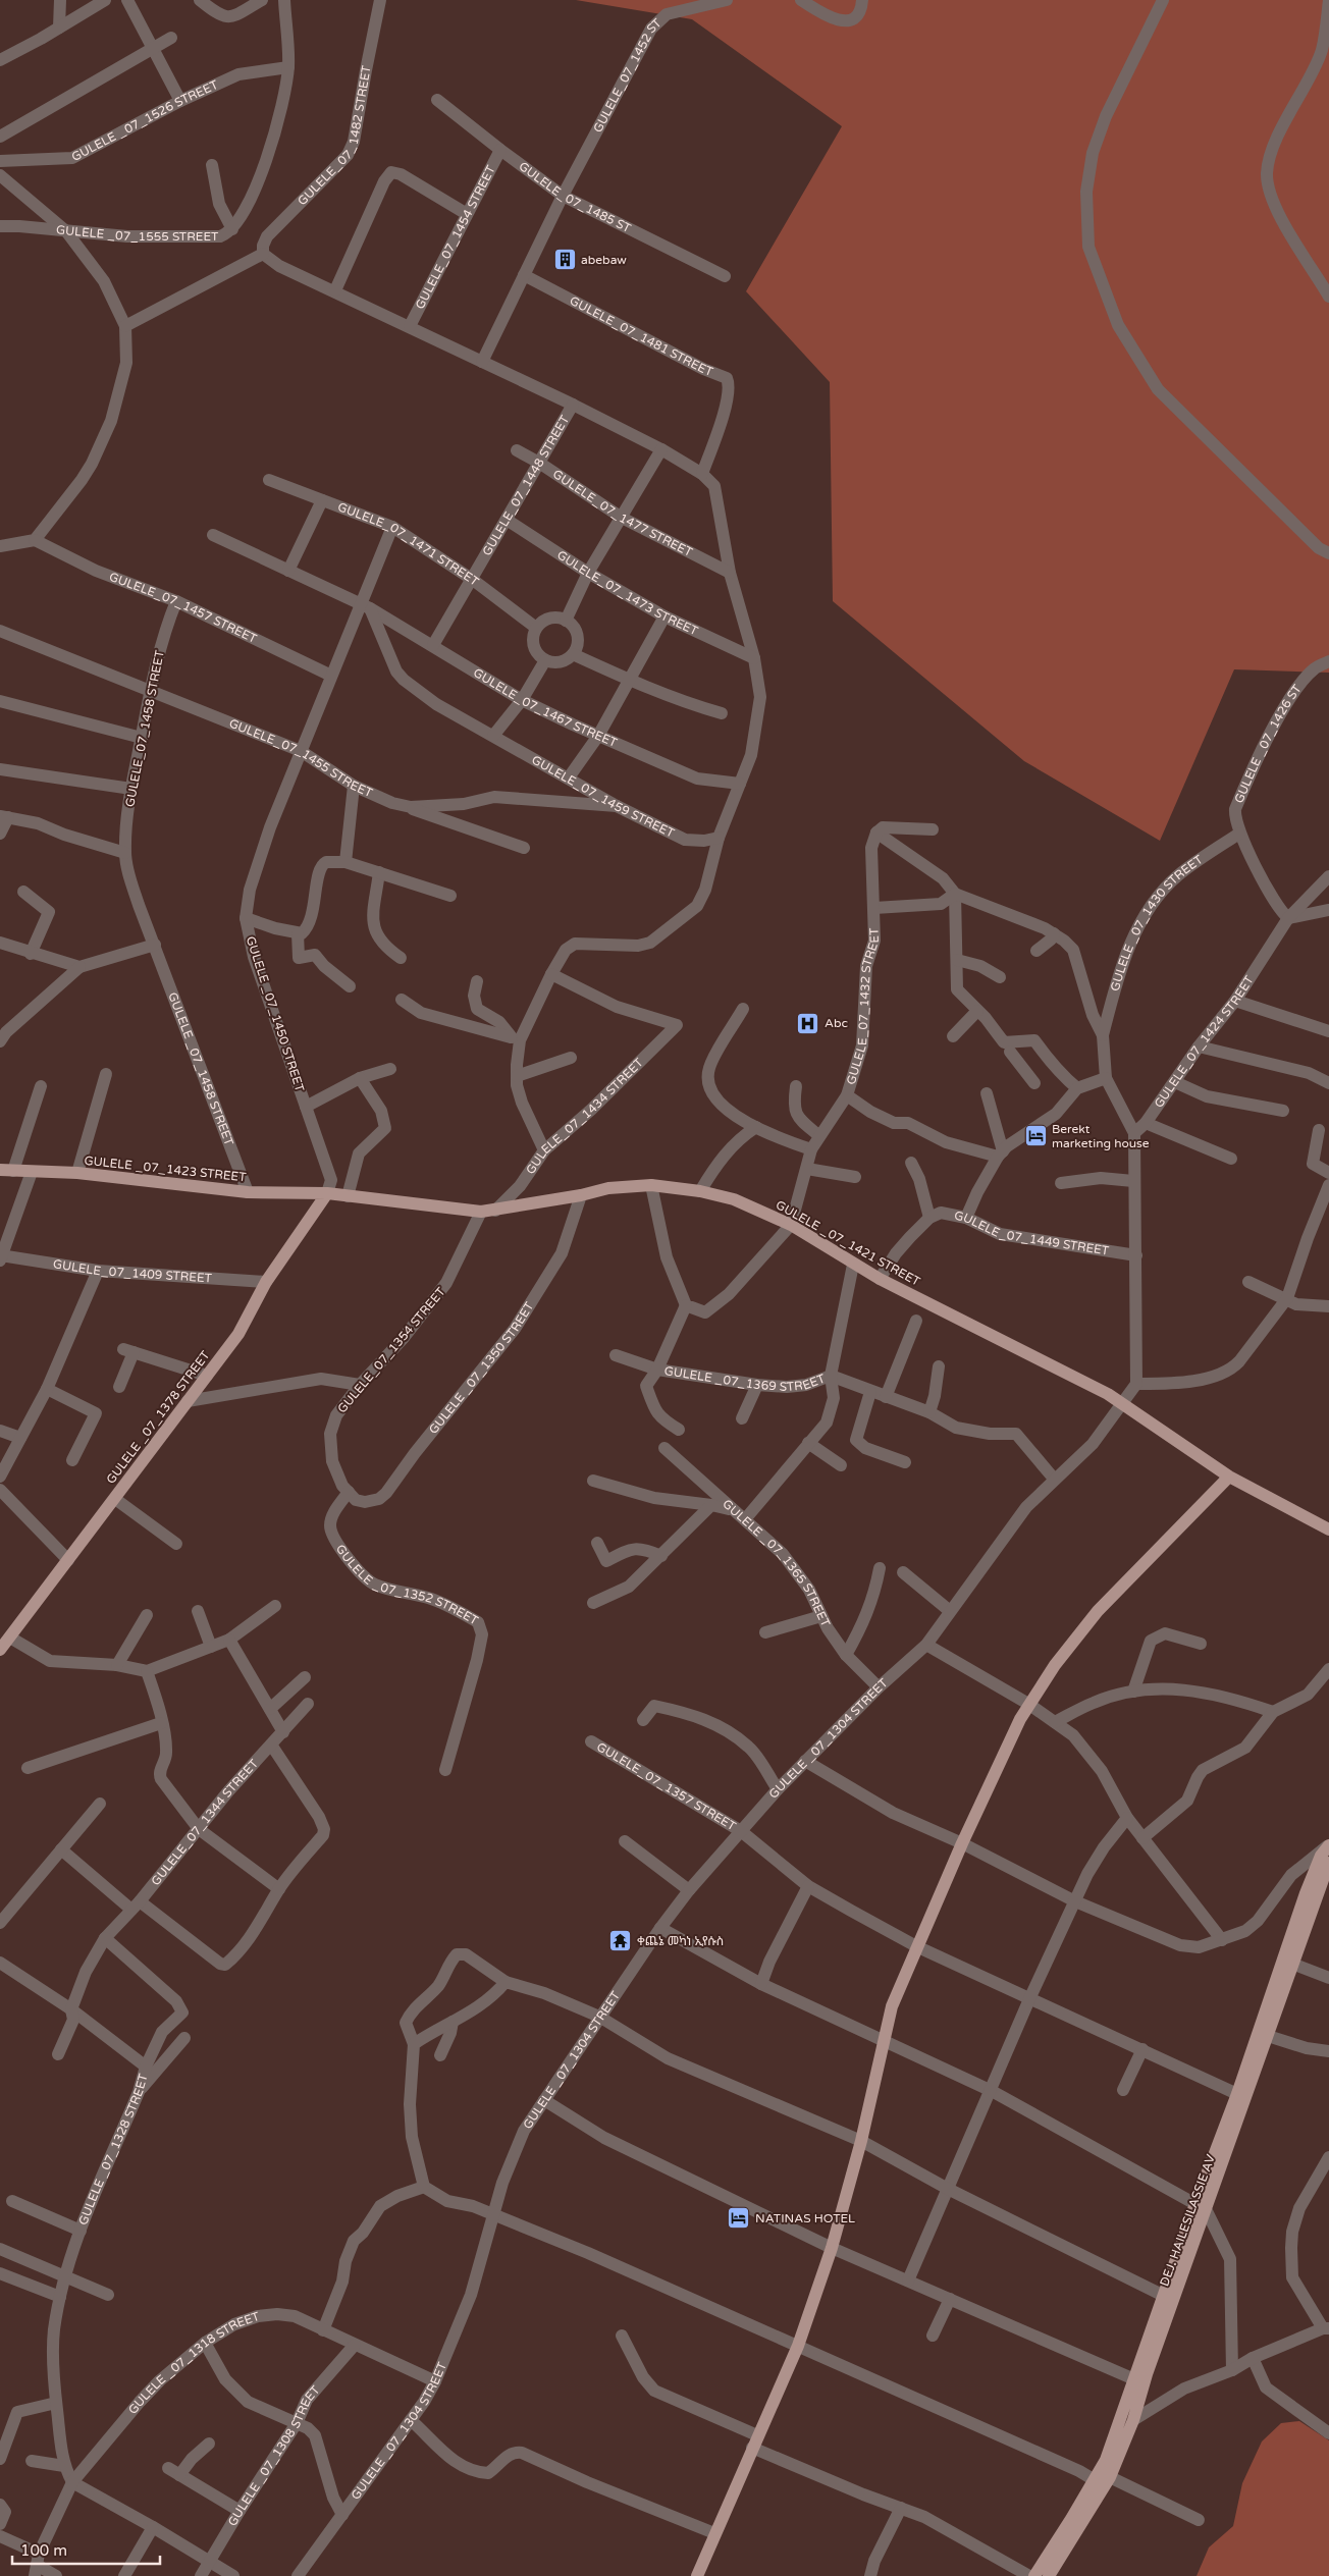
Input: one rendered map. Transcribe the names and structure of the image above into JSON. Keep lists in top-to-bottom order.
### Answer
{
  "streets": {
    "main road": [
      "GULELE _07_1423 STREET",
      "GULELE _07_1421 STREET",
      "GULELE _07_1378 STREET",
      "DEJ. HAILESILASSIE AV"
    ],
    "street": [
      "GULELE_07_1452 ST",
      "GULELE _07_1526 STREET",
      "GULELE_07_1482 STREET",
      "GULELE_07_1485 ST",
      "GULELE _07_1555 STREET",
      "GULELE_07_1454 STREET",
      "GULELE_07_1481 STREET",
      "GULELE_07_1448 STREET",
      "GULELE_07_1477 STREET",
      "GULELE_07_1471 STREET",
      "GULELE_07_1473 STREET",
      "GULELE_07_1457 STREET",
      "GULELE_07_1467 STREET",
      "GULELE_07_1458 STREET",
      "GULELE _07_1426 ST",
      "GULELE_07_1455 STREET",
      "GULELE_07_1459 STREET",
      "GULELE _07_1430 STREET",
      "GULELE_07_1432 STREET",
      "GULELE _07_1450 STREET",
      "GULELE_07_1424 STREET",
      "GULELE _07_1458 STREET",
      "GULELE_07_1434 STREET",
      "GULELE_07_1449 STREET",
      "GULELE_07_1409 STREET",
      "GULELE_07_1354 STREET",
      "GULELE _07_1350 STREET",
      "GULELE _07_1369 STREET",
      "GULELE _07_1365 STREET",
      "GULELE _07_1352 STREET",
      "GULELE _07_1304 STREET",
      "GULELE_07_1357 STREET",
      "GULELE_07_1344 STREET",
      "GULELE _07_1328 STREET",
      "GULELE _07_1318 STREET",
      "GULELE _07_1308 STREET"
    ]
  },
  "crossings": [
    ["GULELE_07_1452 ST", "GULELE_07_1485 ST"],
    ["GULELE_07_1452 ST", "GULELE_07_1481 STREET"],
    ["GULELE_07_1485 ST", "GULELE_07_1454 STREET"],
    ["GULELE_07_1448 STREET", "GULELE_07_1477 STREET"],
    ["GULELE_07_1448 STREET", "GULELE_07_1471 STREET"],
    ["GULELE_07_1448 STREET", "GULELE_07_1473 STREET"],
    ["GULELE_07_1448 STREET", "GULELE_07_1467 STREET"],
    ["GULELE_07_1471 STREET", "GULELE _07_1450 STREET"],
    ["GULELE_07_1457 STREET", "GULELE_07_1458 STREET"],
    ["GULELE_07_1457 STREET", "GULELE _07_1450 STREET"],
    ["GULELE_07_1467 STREET", "GULELE_07_1459 STREET"],
    ["GULELE_07_1467 STREET", "GULELE _07_1450 STREET"],
    ["GULELE_07_1458 STREET", "GULELE_07_1455 STREET"],
    ["GULELE_07_1458 STREET", "GULELE _07_1458 STREET"],
    ["GULELE _07_1426 ST", "GULELE _07_1430 STREET"],
    ["GULELE _07_1426 ST", "GULELE_07_1424 STREET"],
    ["GULELE_07_1455 STREET", "GULELE_07_1459 STREET"],
    ["GULELE_07_1455 STREET", "GULELE _07_1450 STREET"],
    ["GULELE_07_1459 STREET", "GULELE _07_1450 STREET"],
    ["GULELE_07_1432 STREET", "GULELE _07_1421 STREET"],
    ["GULELE _07_1450 STREET", "GULELE _07_1423 STREET"],
    ["GULELE _07_1450 STREET", "GULELE _07_1421 STREET"],
    ["GULELE _07_1450 STREET", "GULELE _07_1378 STREET"],
    ["GULELE _07_1458 STREET", "GULELE _07_1423 STREET"],
    ["GULELE_07_1434 STREET", "GULELE _07_1421 STREET"],
    ["GULELE _07_1423 STREET", "GULELE _07_1421 STREET"],
    ["GULELE _07_1423 STREET", "GULELE _07_1378 STREET"],
    ["GULELE _07_1421 STREET", "GULELE_07_1354 STREET"],
    ["GULELE _07_1421 STREET", "GULELE _07_1350 STREET"],
    ["GULELE _07_1421 STREET", "GULELE _07_1378 STREET"],
    ["GULELE _07_1421 STREET", "GULELE _07_1304 STREET"],
    ["GULELE_07_1409 STREET", "GULELE _07_1378 STREET"],
    ["GULELE_07_1354 STREET", "GULELE _07_1350 STREET"],
    ["GULELE_07_1354 STREET", "GULELE _07_1352 STREET"],
    ["GULELE _07_1350 STREET", "GULELE _07_1352 STREET"],
    ["GULELE _07_1369 STREET", "GULELE _07_1304 STREET"],
    ["GULELE _07_1365 STREET", "GULELE _07_1304 STREET"],
    ["GULELE _07_1304 STREET", "GULELE_07_1357 STREET"],
    ["GULELE _07_1304 STREET", "GULELE _07_1318 STREET"],
    ["GULELE_07_1344 STREET", "GULELE _07_1328 STREET"],
    ["GULELE _07_1328 STREET", "GULELE _07_1318 STREET"],
    ["GULELE _07_1318 STREET", "GULELE _07_1308 STREET"]
  ],
  "places": {
    "building": ["abebaw"],
    "hospital": ["Abc"],
    "hotel": ["Berekt marketing house", "NATINAS HOTEL"],
    "temple": ["ቀጨኔ መካነ ኢየሱስ"]
  },
  "scale_bar": "100 m"
}
